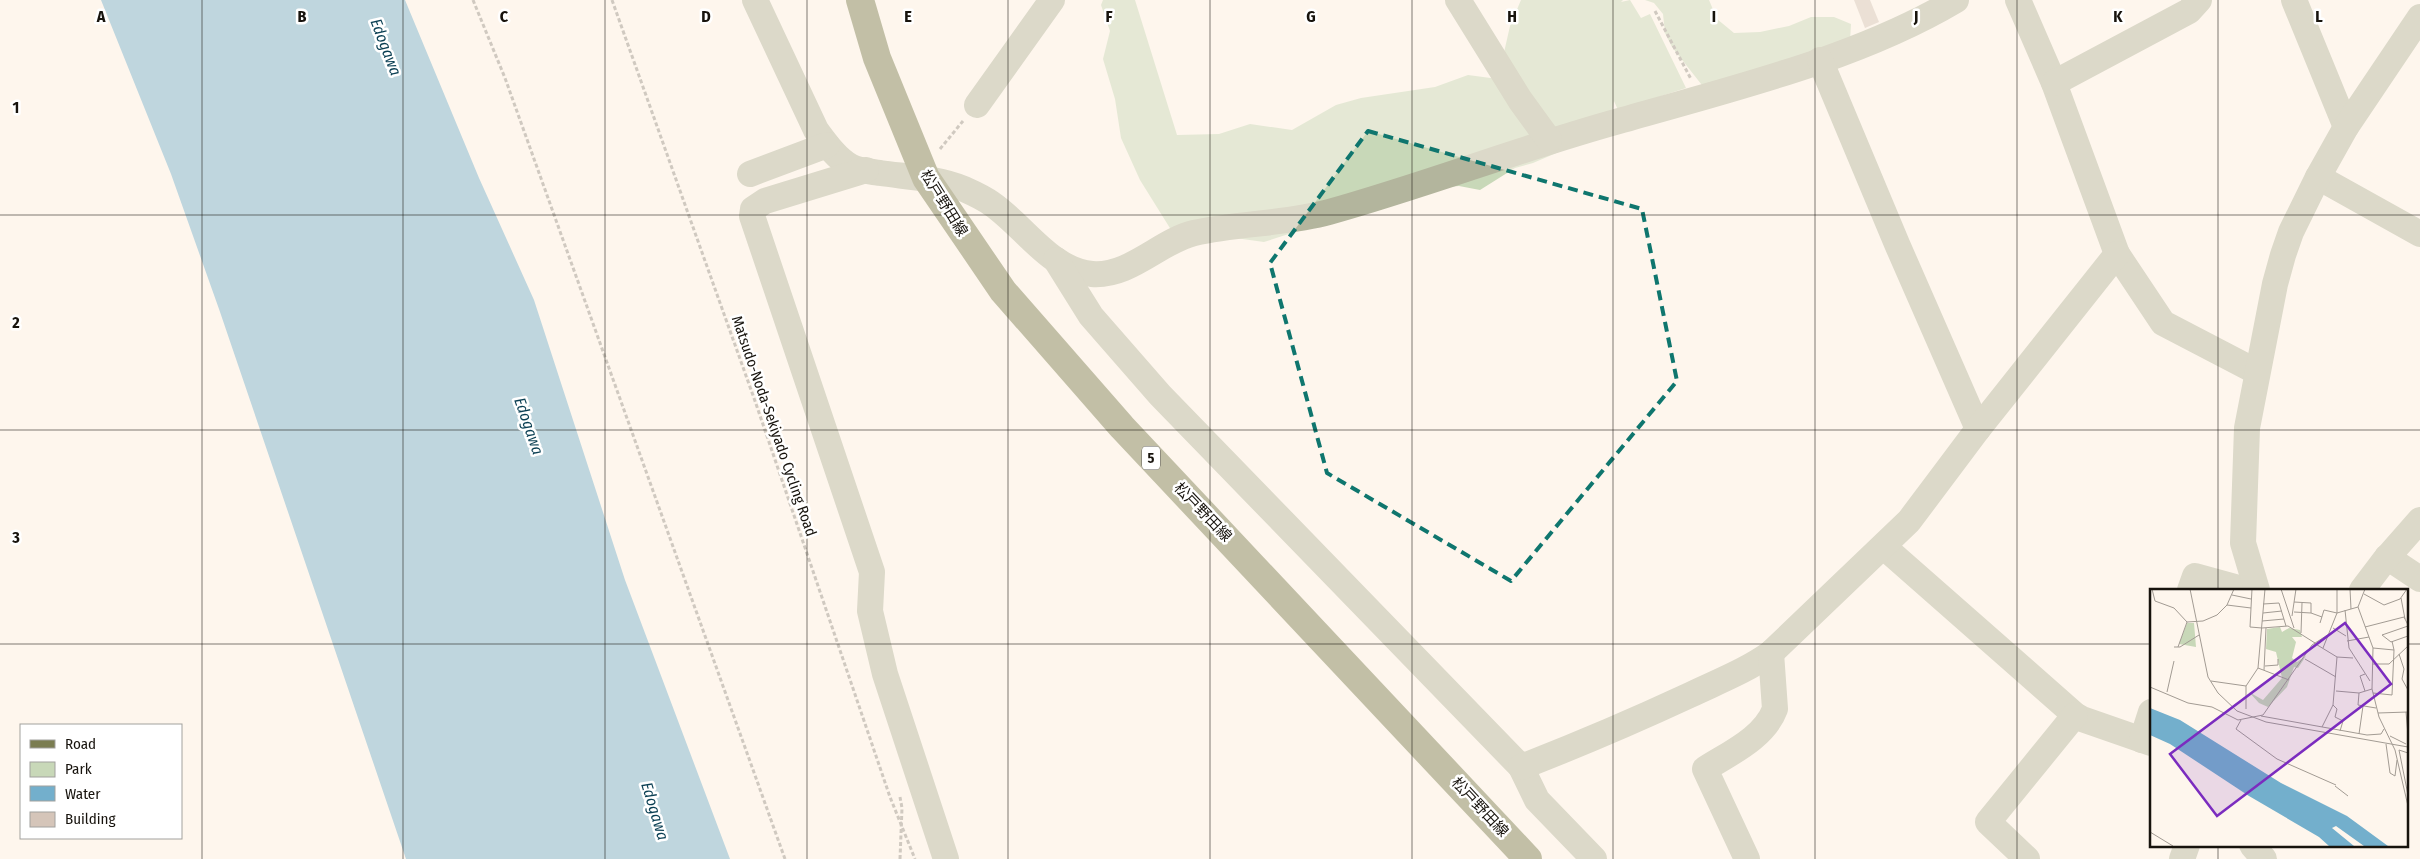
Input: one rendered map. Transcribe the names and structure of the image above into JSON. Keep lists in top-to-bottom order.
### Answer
{
  "streets": {
    "main road": ["松戸野田線", "5"],
    "path": ["Matsudo-Noda-Sekiyado Cycling Road"]
  },
  "water": ["Edogawa"],
  "legend": [
    "Road",
    "Park",
    "Water",
    "Building"
  ],
  "grid": {
    "columns": [
      "A",
      "B",
      "C",
      "D",
      "E",
      "F",
      "G",
      "H",
      "I",
      "J",
      "K",
      "L"
    ],
    "rows": ["1", "2", "3"]
  }
}
